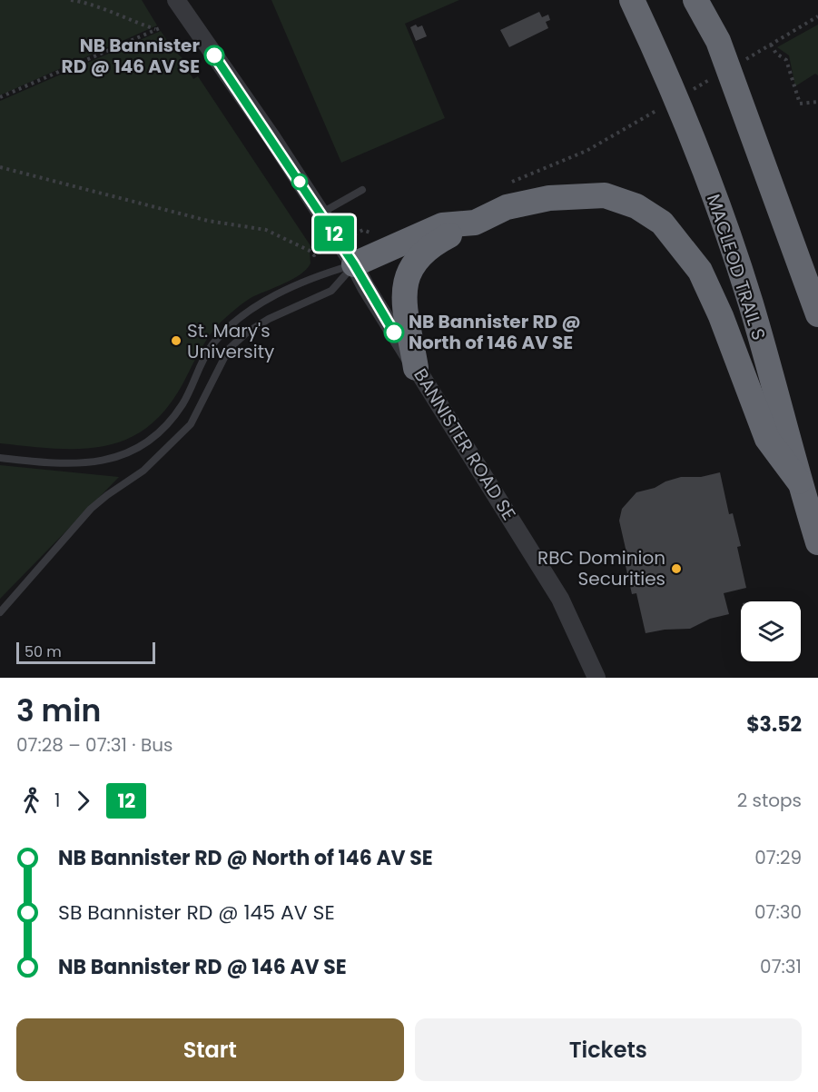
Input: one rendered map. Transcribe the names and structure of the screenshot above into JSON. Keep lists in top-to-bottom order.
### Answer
{
  "streets": {
    "highway": ["MACLEOD TRAIL S"],
    "street": ["BANNISTER ROAD SE"]
  },
  "places": [
    "NB Bannister RD @ 146 AV SE",
    "NB Bannister RD @ North of 146 AV SE",
    "St. Mary's University",
    "RBC Dominion Securities"
  ],
  "lines": ["bus line 12"],
  "scale_bar": "50 m",
  "page": {
    "on_map": "12",
    "scale": "50 m",
    "heading": ["3 min", "07:28 – 07:31 · Bus", "$3.52"],
    "legs": ["1", "12", "2 stops"],
    "list": [
      {
        "name": "NB Bannister RD @ North of 146 AV SE",
        "value": "07:29"
      },
      {
        "name": "SB Bannister RD @ 145 AV SE",
        "value": "07:30"
      },
      {
        "name": "NB Bannister RD @ 146 AV SE",
        "value": "07:31"
      }
    ],
    "buttons": ["Start", "Tickets"]
  }
}
